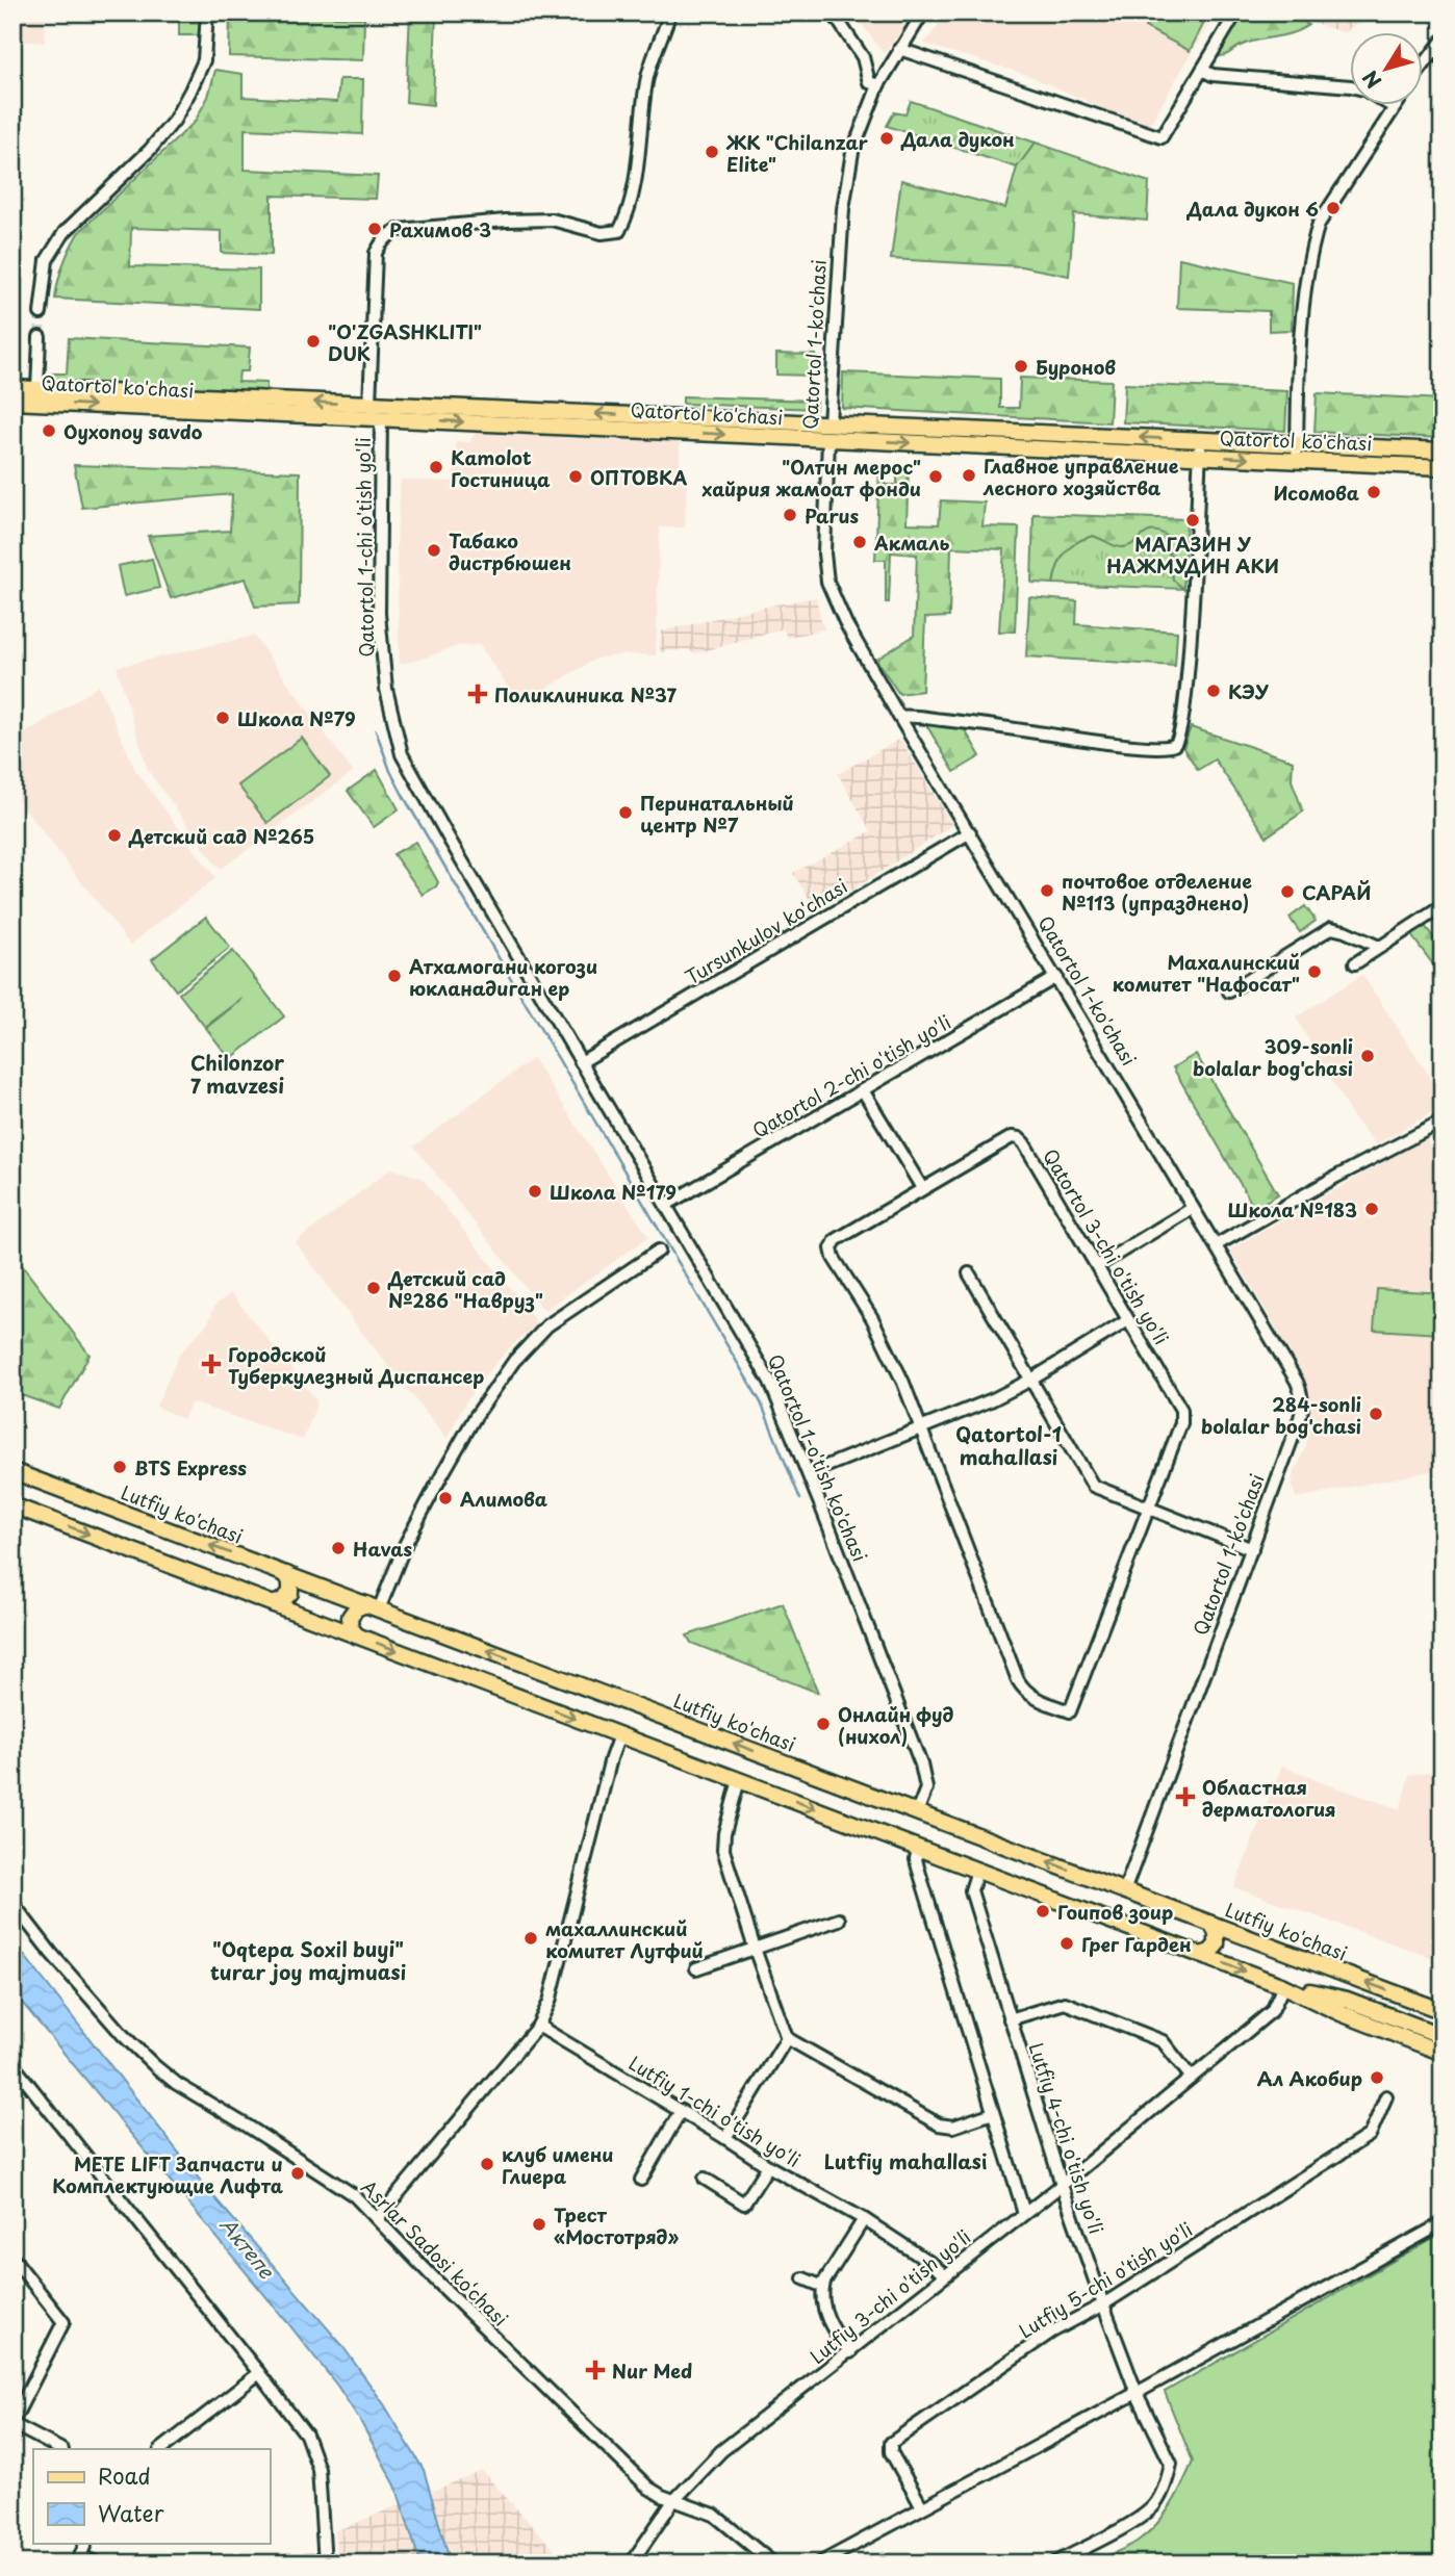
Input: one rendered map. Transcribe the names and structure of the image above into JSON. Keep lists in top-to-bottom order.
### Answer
{
  "streets": {
    "main road": ["Qatortol ko'chasi", "Lutfiy ko'chasi"],
    "street": [
      "Qatortol 1-ko'chasi",
      "Qatortol 1-chi o'tish yo'li",
      "Tursunkulov ko'chasi",
      "Qatortol 2-chi o'tish yo'li",
      "Qatortol 3-chi o'tish yo'li",
      "Qatortol 1-o'tish ko'chasi",
      "Lutfiy 1-chi o'tish yo'li",
      "Lutfiy 4-chi o'tish yo'li",
      "Asrlar Sadosi ko‘chasi",
      "Lutfiy 5-chi o'tish yo'li",
      "Lutfiy 3-chi o'tish yo'li"
    ]
  },
  "crossings": [
    ["Qatortol 1-ko'chasi", "Qatortol ko'chasi"],
    ["Qatortol 1-ko'chasi", "Tursunkulov ko'chasi"],
    ["Qatortol 1-ko'chasi", "Qatortol 2-chi o'tish yo'li"],
    ["Qatortol 1-ko'chasi", "Lutfiy ko'chasi"],
    ["Qatortol ko'chasi", "Qatortol 1-chi o'tish yo'li"],
    ["Qatortol 1-chi o'tish yo'li", "Tursunkulov ko'chasi"],
    ["Qatortol 1-chi o'tish yo'li", "Qatortol 1-o'tish ko'chasi"],
    ["Tursunkulov ko'chasi", "Qatortol 1-o'tish ko'chasi"],
    ["Qatortol 2-chi o'tish yo'li", "Qatortol 1-o'tish ko'chasi"],
    ["Qatortol 1-o'tish ko'chasi", "Lutfiy ko'chasi"],
    ["Lutfiy 1-chi o'tish yo'li", "Lutfiy 3-chi o'tish yo'li"],
    ["Lutfiy 4-chi o'tish yo'li", "Lutfiy 5-chi o'tish yo'li"],
    ["Lutfiy 4-chi o'tish yo'li", "Lutfiy 3-chi o'tish yo'li"],
    ["Asrlar Sadosi ko‘chasi", "Lutfiy 3-chi o'tish yo'li"]
  ],
  "districts": [
    "Chilonzor 7 mavzesi",
    "Qatortol-1 mahallasi",
    "\"Oqtepa Soxil buyi\" turar joy majmuasi",
    "Lutfiy mahallasi"
  ],
  "water": ["Актепе"],
  "places": {
    "other": [
      "Дала дукон",
      "ЖК \"Chilanzar Elite\"",
      "Дала дукон 6",
      "Рахимов 3",
      "\"O'ZGASHKLITI\" DUK",
      "Буронов",
      "Oyxonoy savdo",
      "Kamolot Гостиница",
      "Главное управление лесного хозяйства",
      "ОПТОВКА",
      "\"Олтин мерос\" хайрия жамоат фонди",
      "Исомова",
      "Parus",
      "МАГАЗИН У НАЖМУДИН АКИ",
      "Акмаль",
      "Табако дистрбюшен",
      "КЭУ",
      "Школа №79",
      "Перинатальный центр №7",
      "Детский сад №265",
      "почтовое отделение №113 (упразднено)",
      "САРАЙ",
      "Махалинский комитет \"Нафосат\"",
      "Атхамогани когози юкланадиган ер",
      "309-sonli bolalar bog'chasi",
      "Школа №179",
      "Школа №183",
      "Детский сад №286 \"Навруз\"",
      "284-sonli bolalar bog'chasi",
      "BTS Express",
      "Алимова",
      "Havas",
      "Онлайн фуд (нихол)",
      "Гоипов зоир",
      "махаллинский комитет Лутфий",
      "Грег Гарден",
      "Ал Акобир",
      "клуб имени Глиера",
      "METE LIFT Запчасти и Комплектующие Лифта",
      "Трест «Мостотряд»"
    ],
    "health": [
      "Поликлиника №37",
      "Городской Туберкулезный Диспансер",
      "Областная дерматология",
      "Nur Med"
    ]
  },
  "legend": ["Road", "Water"],
  "north": "bottom left"
}
